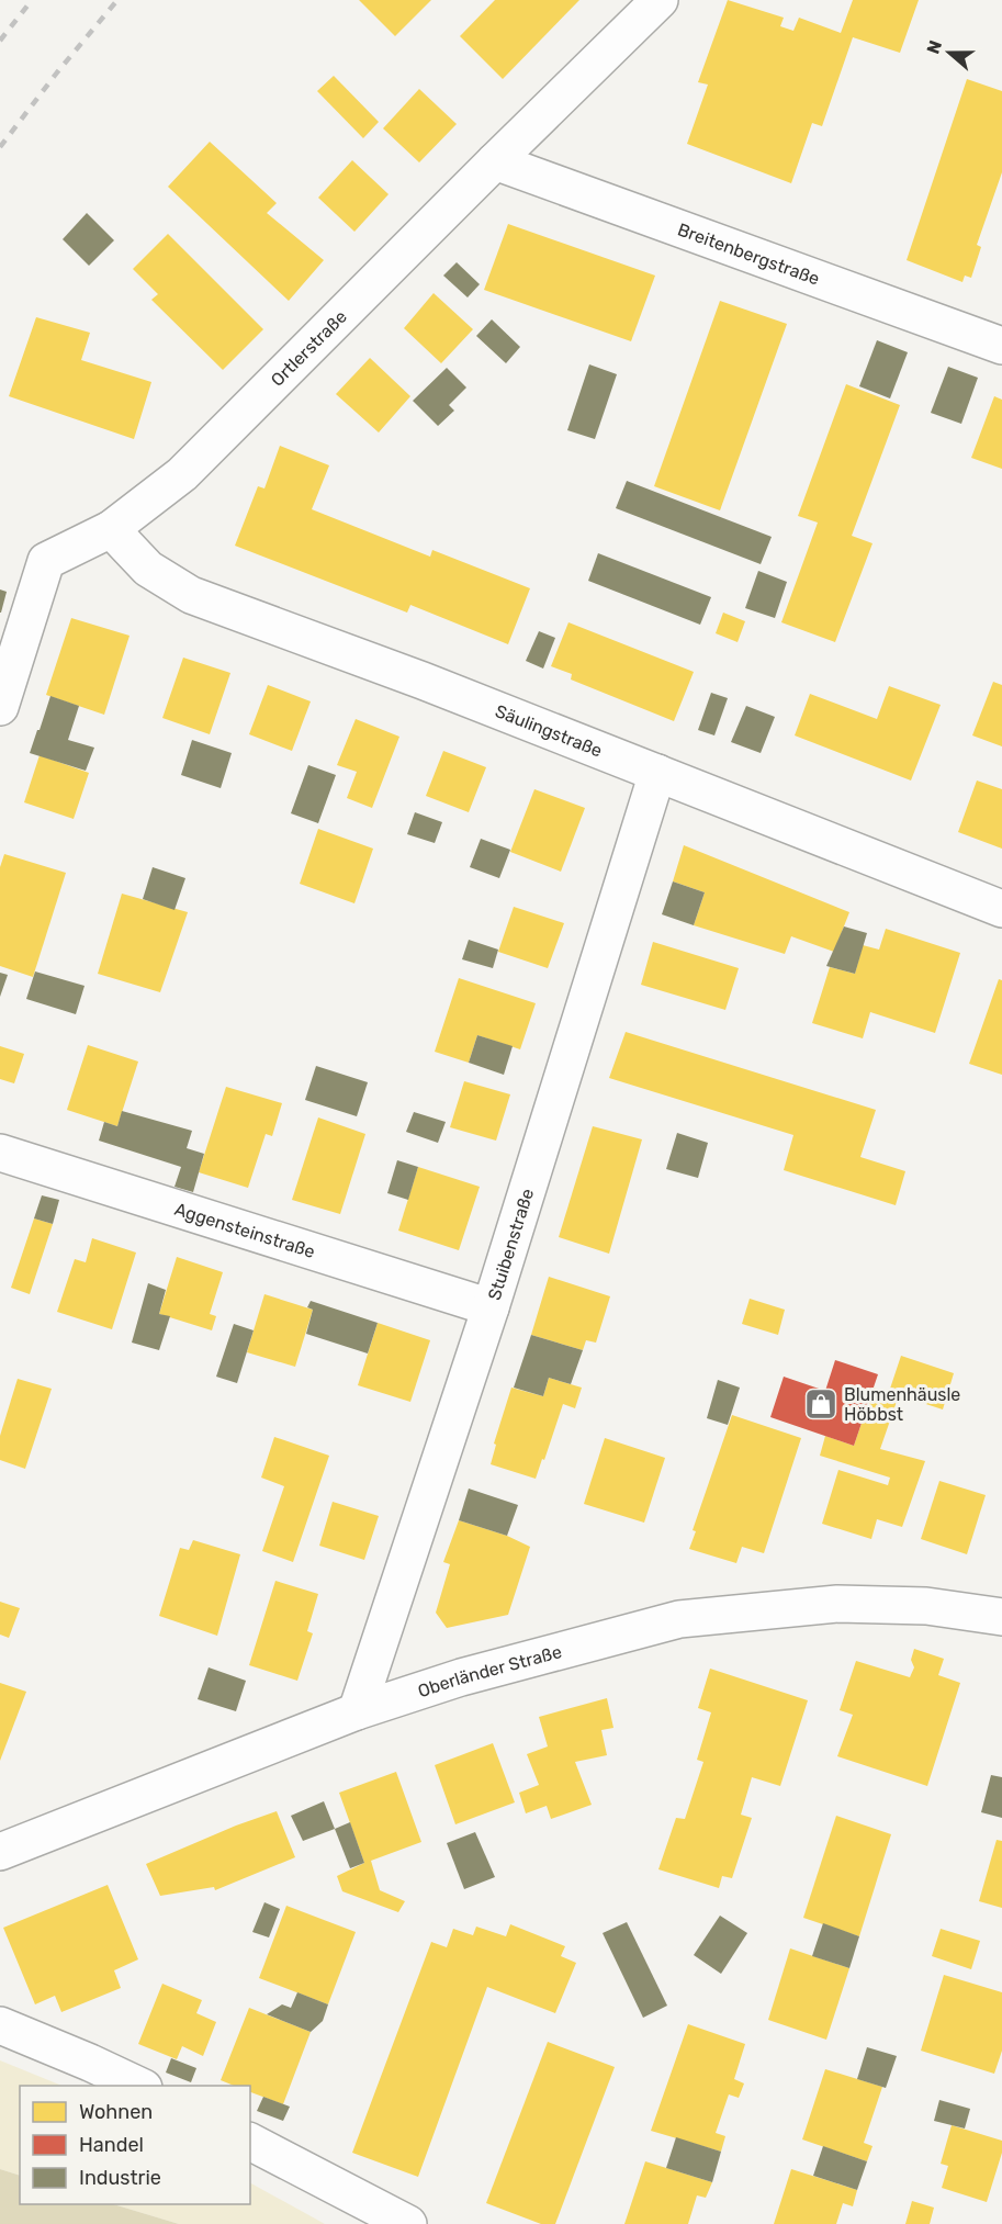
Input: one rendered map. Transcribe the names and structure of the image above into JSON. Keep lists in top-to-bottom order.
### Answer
{
  "streets": {
    "street": [
      "Breitenbergstraße",
      "Ortlerstraße",
      "Säulingstraße",
      "Aggensteinstraße",
      "Stuibenstraße",
      "Oberländer Straße"
    ]
  },
  "crossings": [
    ["Breitenbergstraße", "Ortlerstraße"],
    ["Ortlerstraße", "Säulingstraße"],
    ["Säulingstraße", "Stuibenstraße"],
    ["Aggensteinstraße", "Stuibenstraße"],
    ["Stuibenstraße", "Oberländer Straße"]
  ],
  "places": {
    "shop": ["Blumenhäusle Höbbst"]
  },
  "legend": ["Wohnen", "Handel", "Industrie"],
  "north": "left"
}
